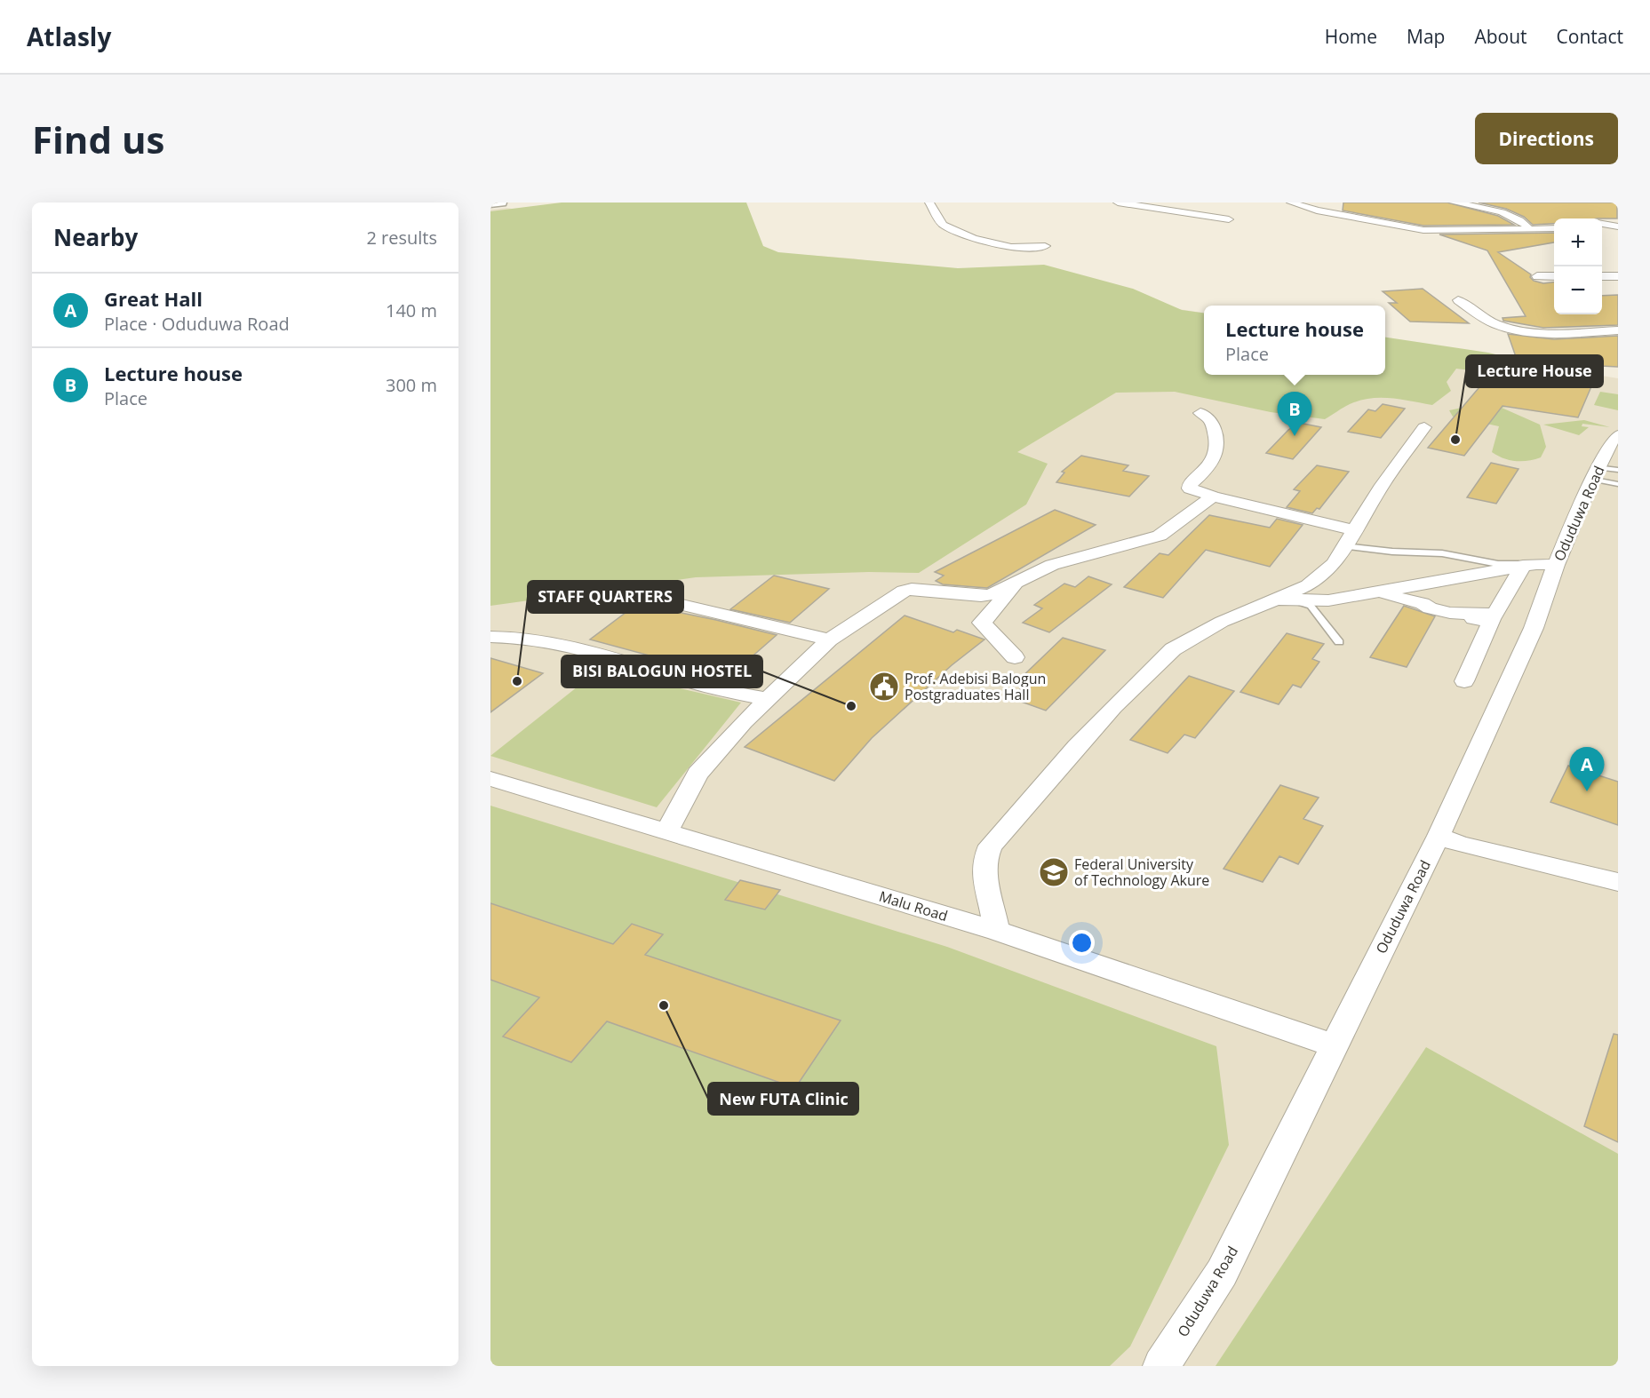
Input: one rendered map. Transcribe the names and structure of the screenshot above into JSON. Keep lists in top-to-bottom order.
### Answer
{
  "streets": {
    "street": ["Oduduwa Road", "Malu Road"]
  },
  "crossings": [
    ["Oduduwa Road", "Malu Road"]
  ],
  "places": {
    "other": [
      "Lecture House",
      "STAFF QUARTERS",
      "BISI BALOGUN HOSTEL",
      "New FUTA Clinic"
    ],
    "public building": ["Prof. Adebisi Balogun Postgraduates Hall"],
    "school or university": ["Federal University of Technology Akure"]
  },
  "page": {
    "header": "Atlasly",
    "nav": [
      "Home",
      "Map",
      "About",
      "Contact"
    ],
    "buttons": "Directions",
    "title": "Find us",
    "heading": ["Nearby", "2 results"],
    "map_buttons": ["+", "−"],
    "list": [
      {
        "mark": "A",
        "name": "Great Hall",
        "note": "Place · Oduduwa Road",
        "value": "140 m"
      },
      {
        "mark": "B",
        "name": "Lecture house",
        "note": "Place",
        "value": "300 m"
      }
    ],
    "popup": ["Lecture house", "Place"],
    "pins": ["B", "A"]
  }
}
